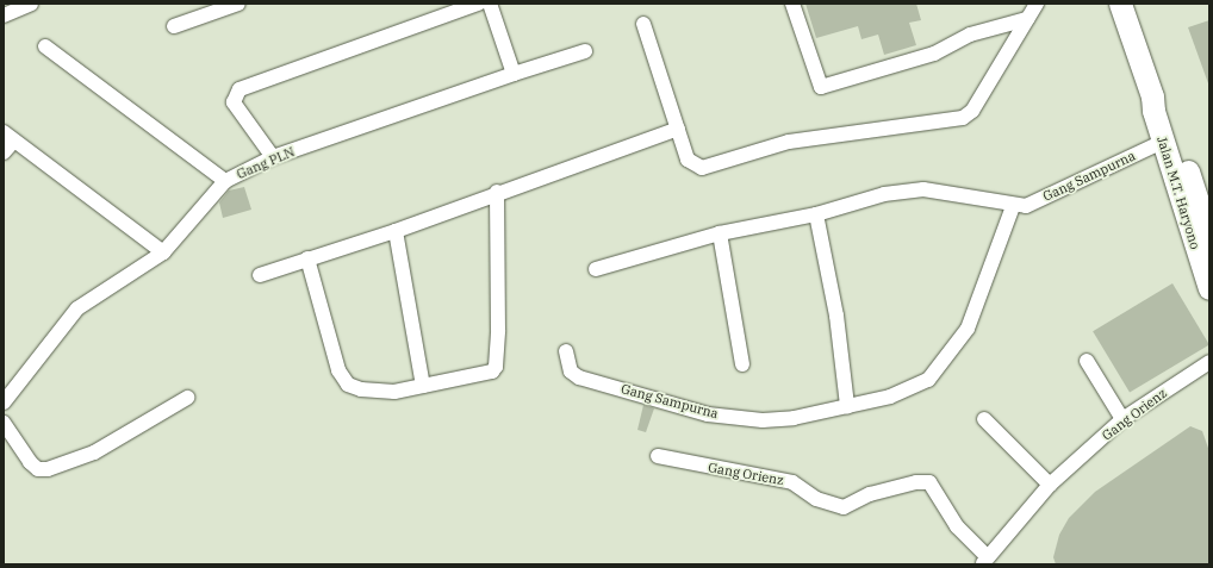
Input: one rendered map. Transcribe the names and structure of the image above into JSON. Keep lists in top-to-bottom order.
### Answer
{
  "streets": {
    "main road": ["Jalan M.T. Haryono"],
    "street": ["Gang PLN", "Gang Sampurna", "Gang Orienz"]
  },
  "crossings": [
    ["Gang Sampurna", "Jalan M.T. Haryono"]
  ]
}
